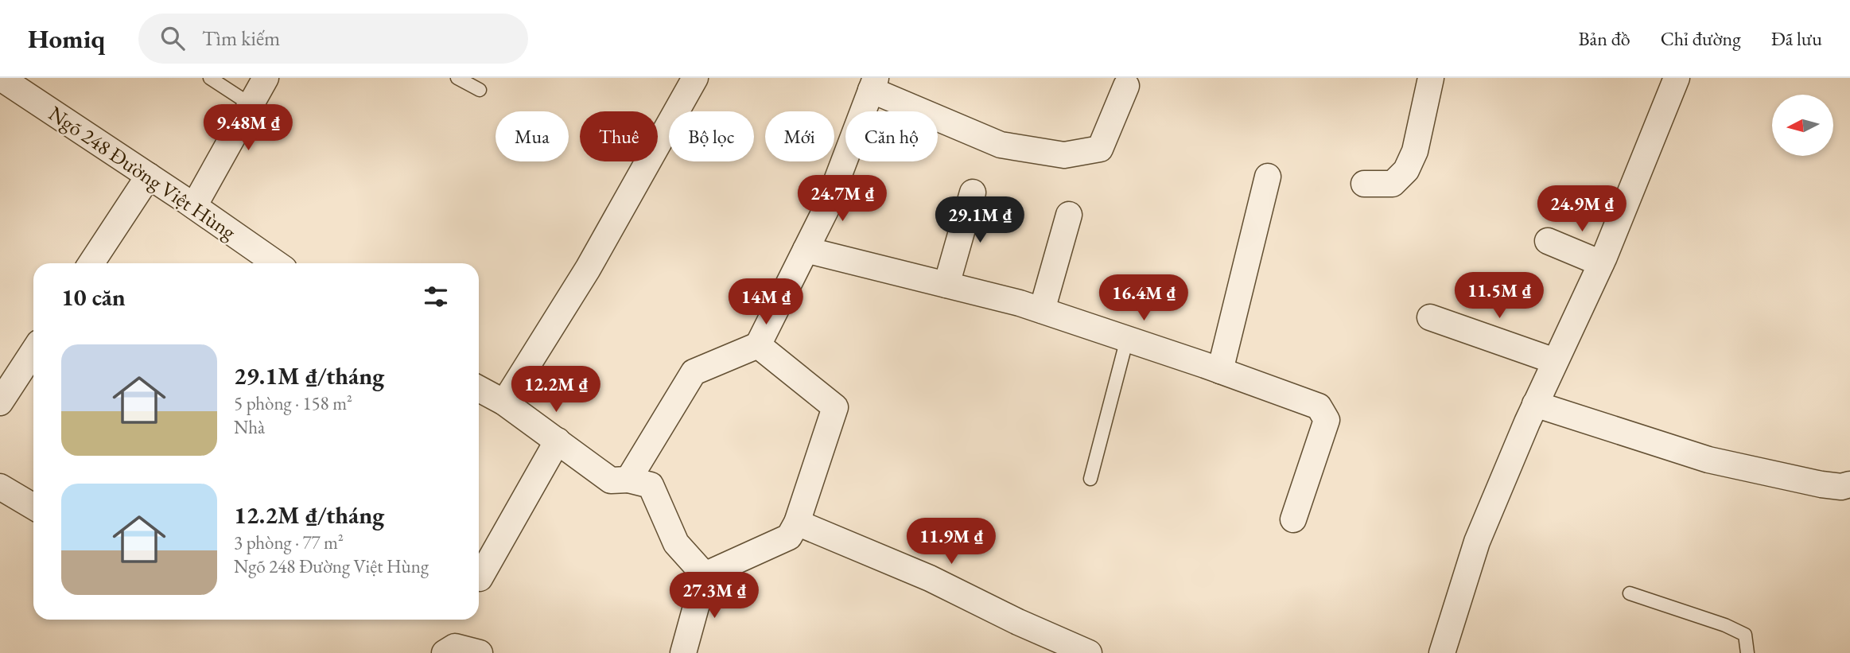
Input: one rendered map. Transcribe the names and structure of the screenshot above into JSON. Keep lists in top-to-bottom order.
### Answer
{
  "streets": {
    "street": ["Ngõ 248 Đường Việt Hùng"]
  },
  "north": "left",
  "page": {
    "header": "Homiq",
    "search": "Tìm kiếm",
    "nav": ["Bản đồ", "Chỉ đường", "Đã lưu"],
    "price": [
      "9.48M ₫",
      "24.7M ₫",
      "24.9M ₫",
      "29.1M ₫",
      "11.5M ₫",
      "16.4M ₫",
      "14M ₫",
      "12.2M ₫",
      "11.9M ₫",
      "27.3M ₫"
    ],
    "chip": [
      "Mua",
      "Thuê",
      "Bộ lọc",
      "Mới",
      "Căn hộ"
    ],
    "heading": "10 căn",
    "list": [
      {
        "name": "29.1M ₫/tháng",
        "note": "5 phòng · 158 m² · Nhà"
      },
      {
        "name": "12.2M ₫/tháng",
        "note": "3 phòng · 77 m² · Ngõ 248 Đường Việt Hùng"
      }
    ]
  }
}
